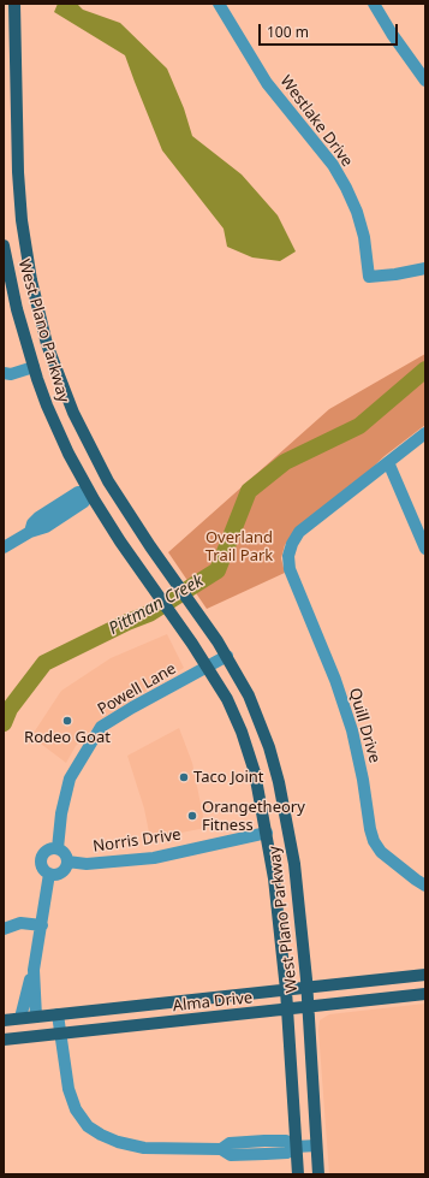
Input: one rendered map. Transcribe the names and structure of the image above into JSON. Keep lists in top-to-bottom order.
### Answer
{
  "streets": {
    "main road": ["West Plano Parkway", "Alma Drive"],
    "street": [
      "Westlake Drive",
      "Powell Lane",
      "Quill Drive",
      "Norris Drive"
    ]
  },
  "crossings": [
    ["West Plano Parkway", "Powell Lane"],
    ["West Plano Parkway", "Norris Drive"],
    ["West Plano Parkway", "Alma Drive"],
    ["Powell Lane", "Norris Drive"]
  ],
  "water": ["Pittman Creek"],
  "parks": ["Overland Trail Park"],
  "places": ["Rodeo Goat", "Taco Joint", "Orangetheory Fitness"],
  "scale_bar": "100 m"
}
